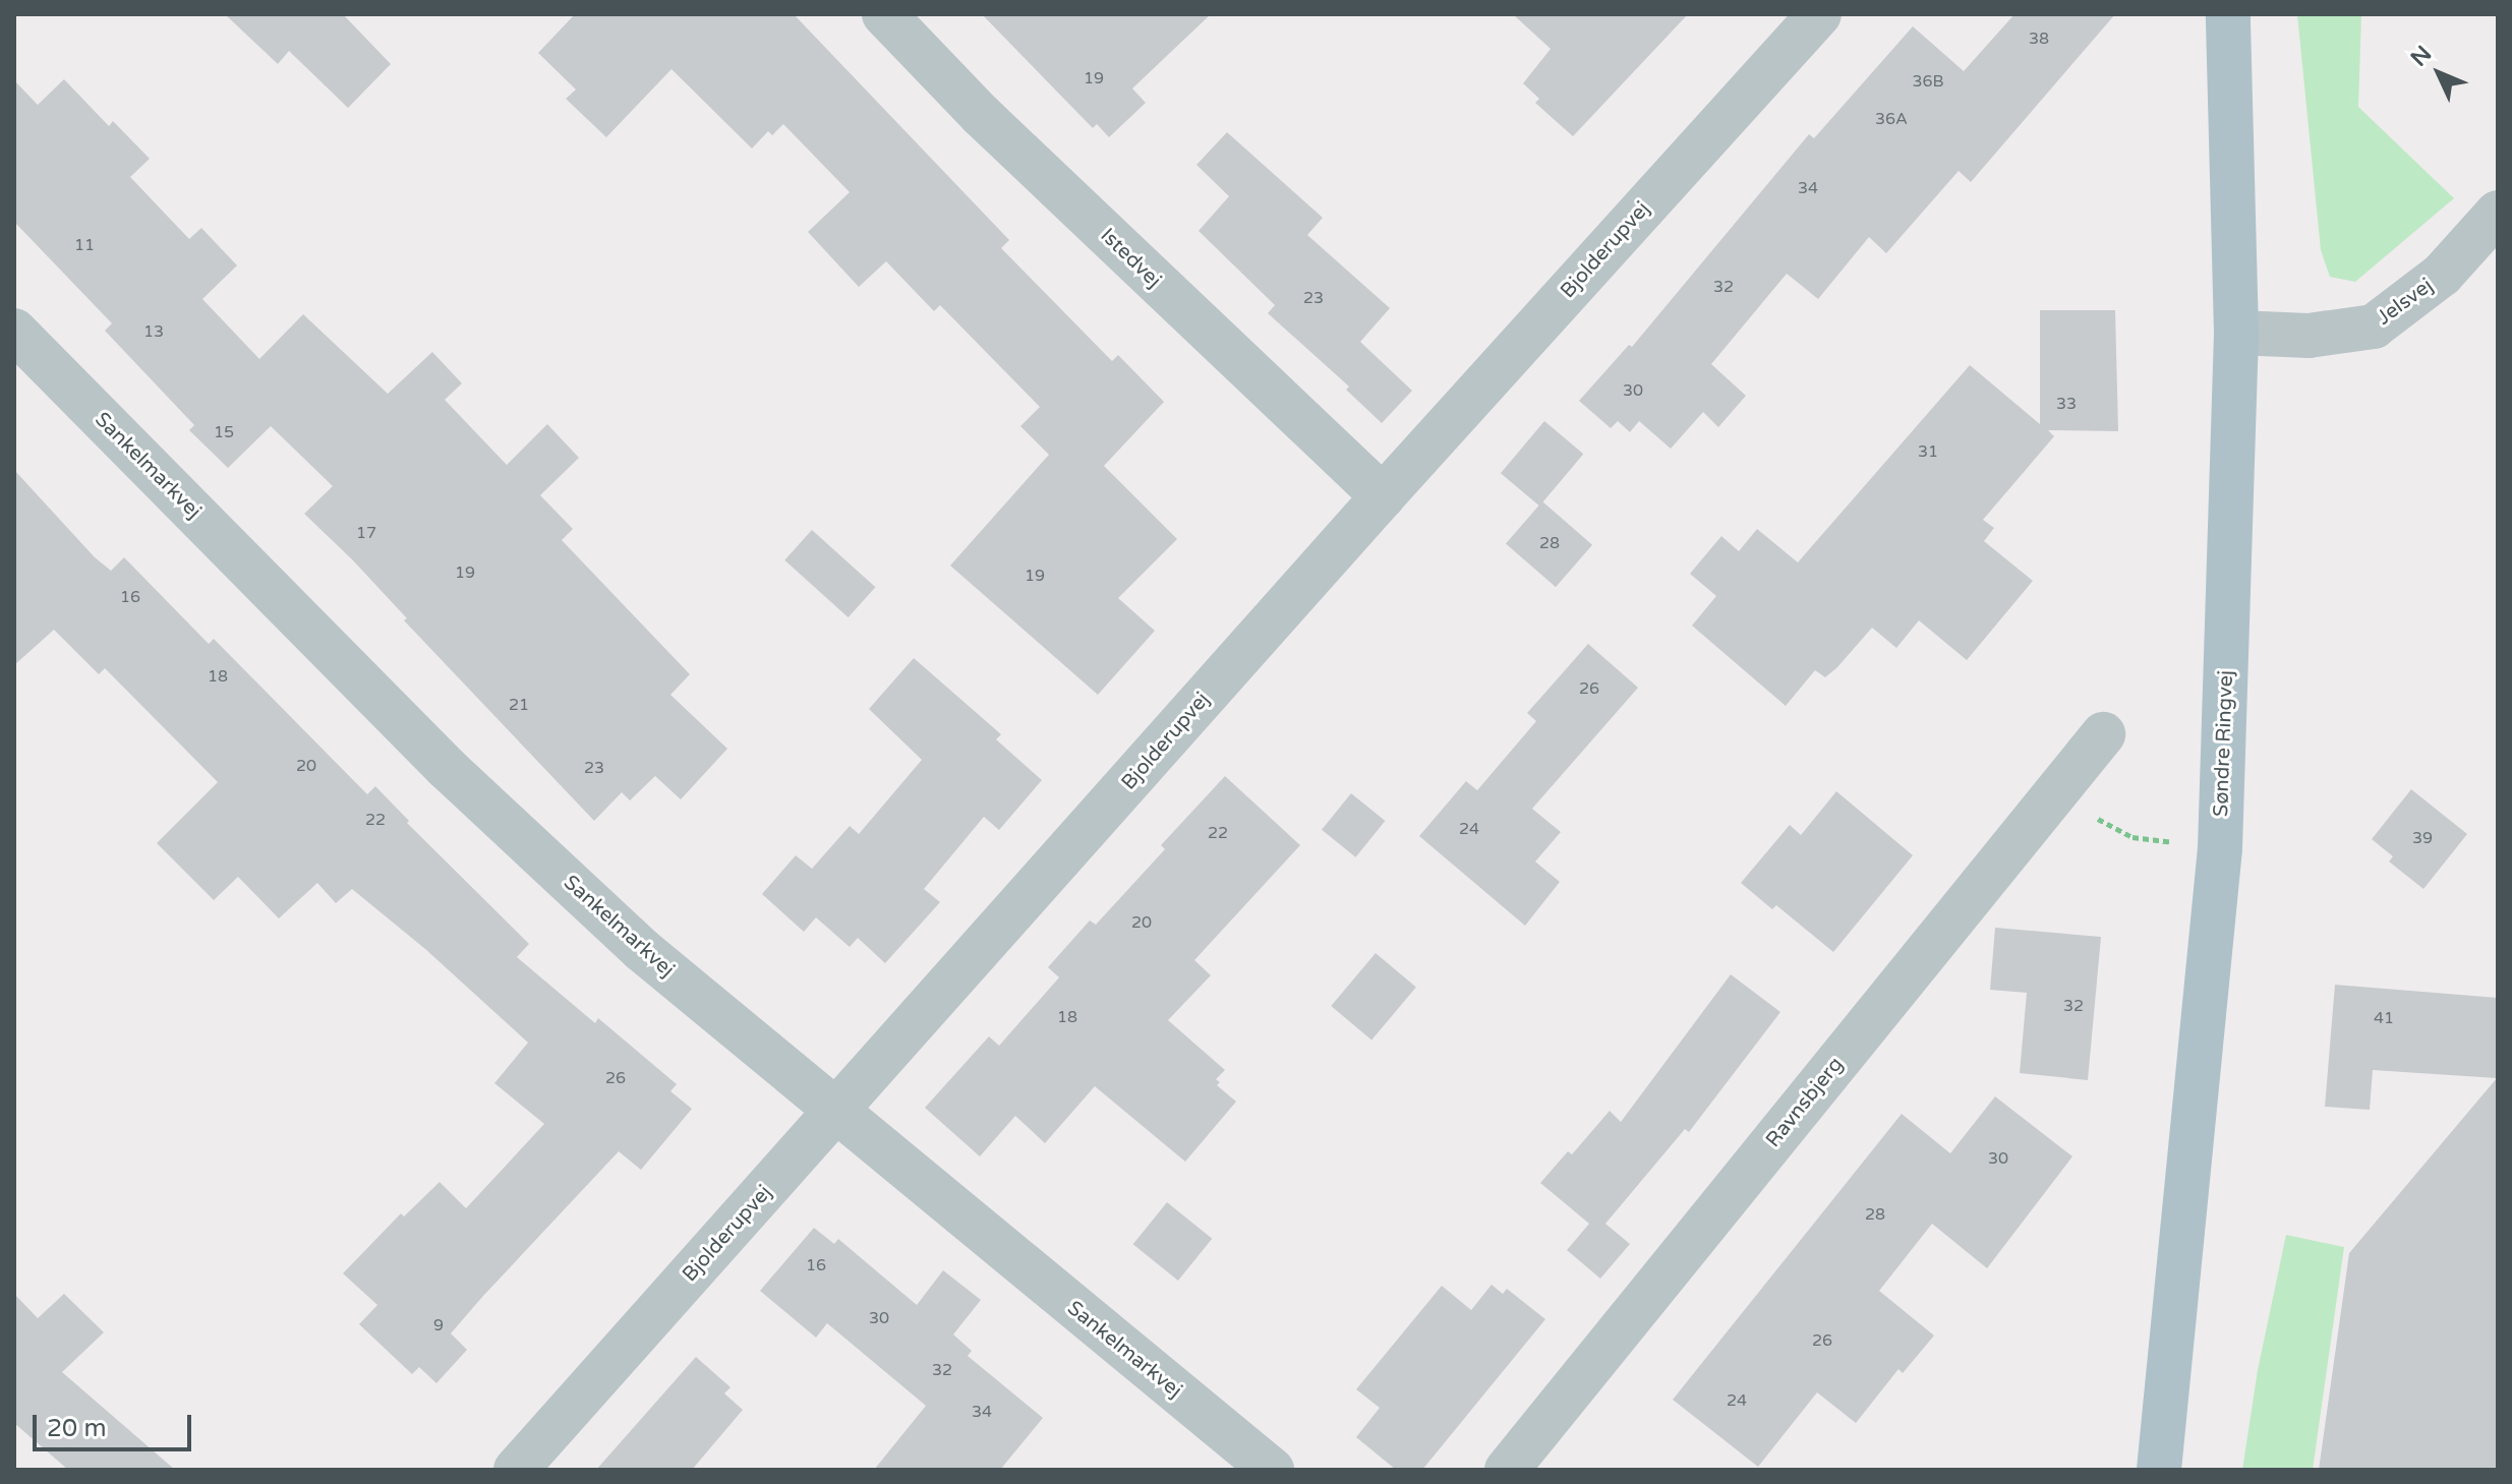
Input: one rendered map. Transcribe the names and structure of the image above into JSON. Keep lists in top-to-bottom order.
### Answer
{
  "streets": {
    "main road": ["Søndre Ringvej"],
    "street": [
      "Bjolderupvej",
      "Istedvej",
      "Jelsvej",
      "Sankelmarkvej",
      "Ravnsbjerg"
    ]
  },
  "crossings": [
    ["Bjolderupvej", "Istedvej"],
    ["Bjolderupvej", "Sankelmarkvej"],
    ["Jelsvej", "Søndre Ringvej"]
  ],
  "house_numbers": [
    "38",
    "19",
    "36B",
    "36A",
    "34",
    "11",
    "32",
    "23",
    "13",
    "30",
    "33",
    "15",
    "31",
    "17",
    "28",
    "19",
    "19",
    "16",
    "18",
    "26",
    "21",
    "20",
    "23",
    "22",
    "24",
    "22",
    "39",
    "20",
    "32",
    "18",
    "41",
    "26",
    "30",
    "28",
    "16",
    "30",
    "9",
    "26",
    "32",
    "24",
    "34"
  ],
  "scale_bar": "20 m",
  "north": "top left"
}
